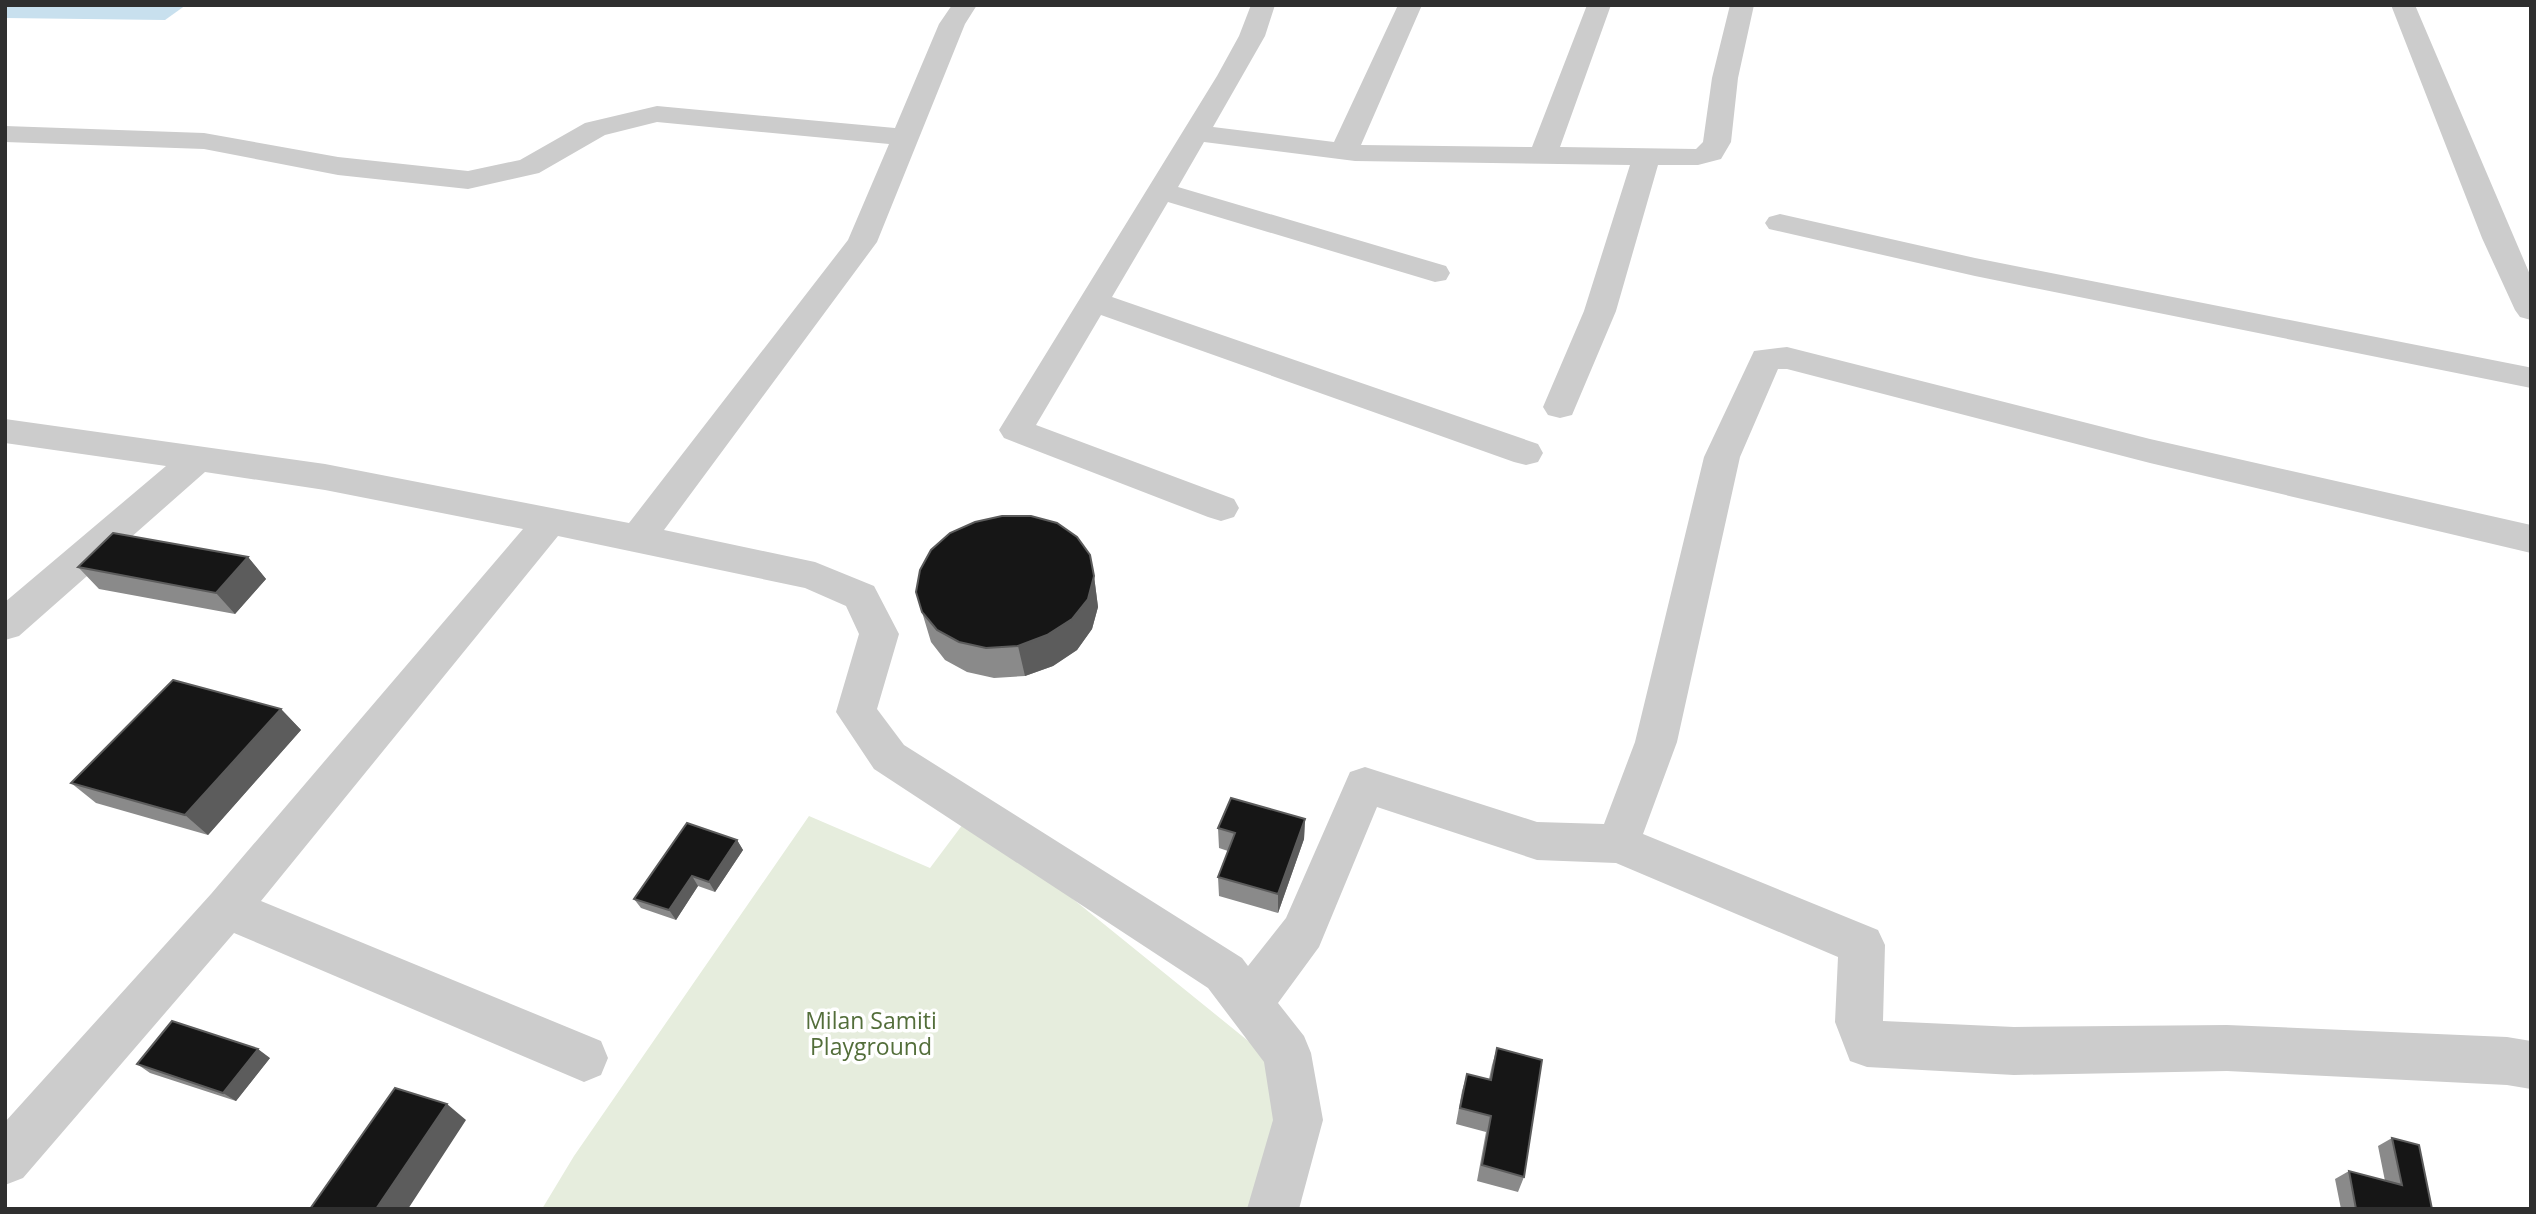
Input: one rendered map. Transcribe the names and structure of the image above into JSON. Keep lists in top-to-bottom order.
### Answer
{
  "parks": ["Milan Samiti Playground"]
}
